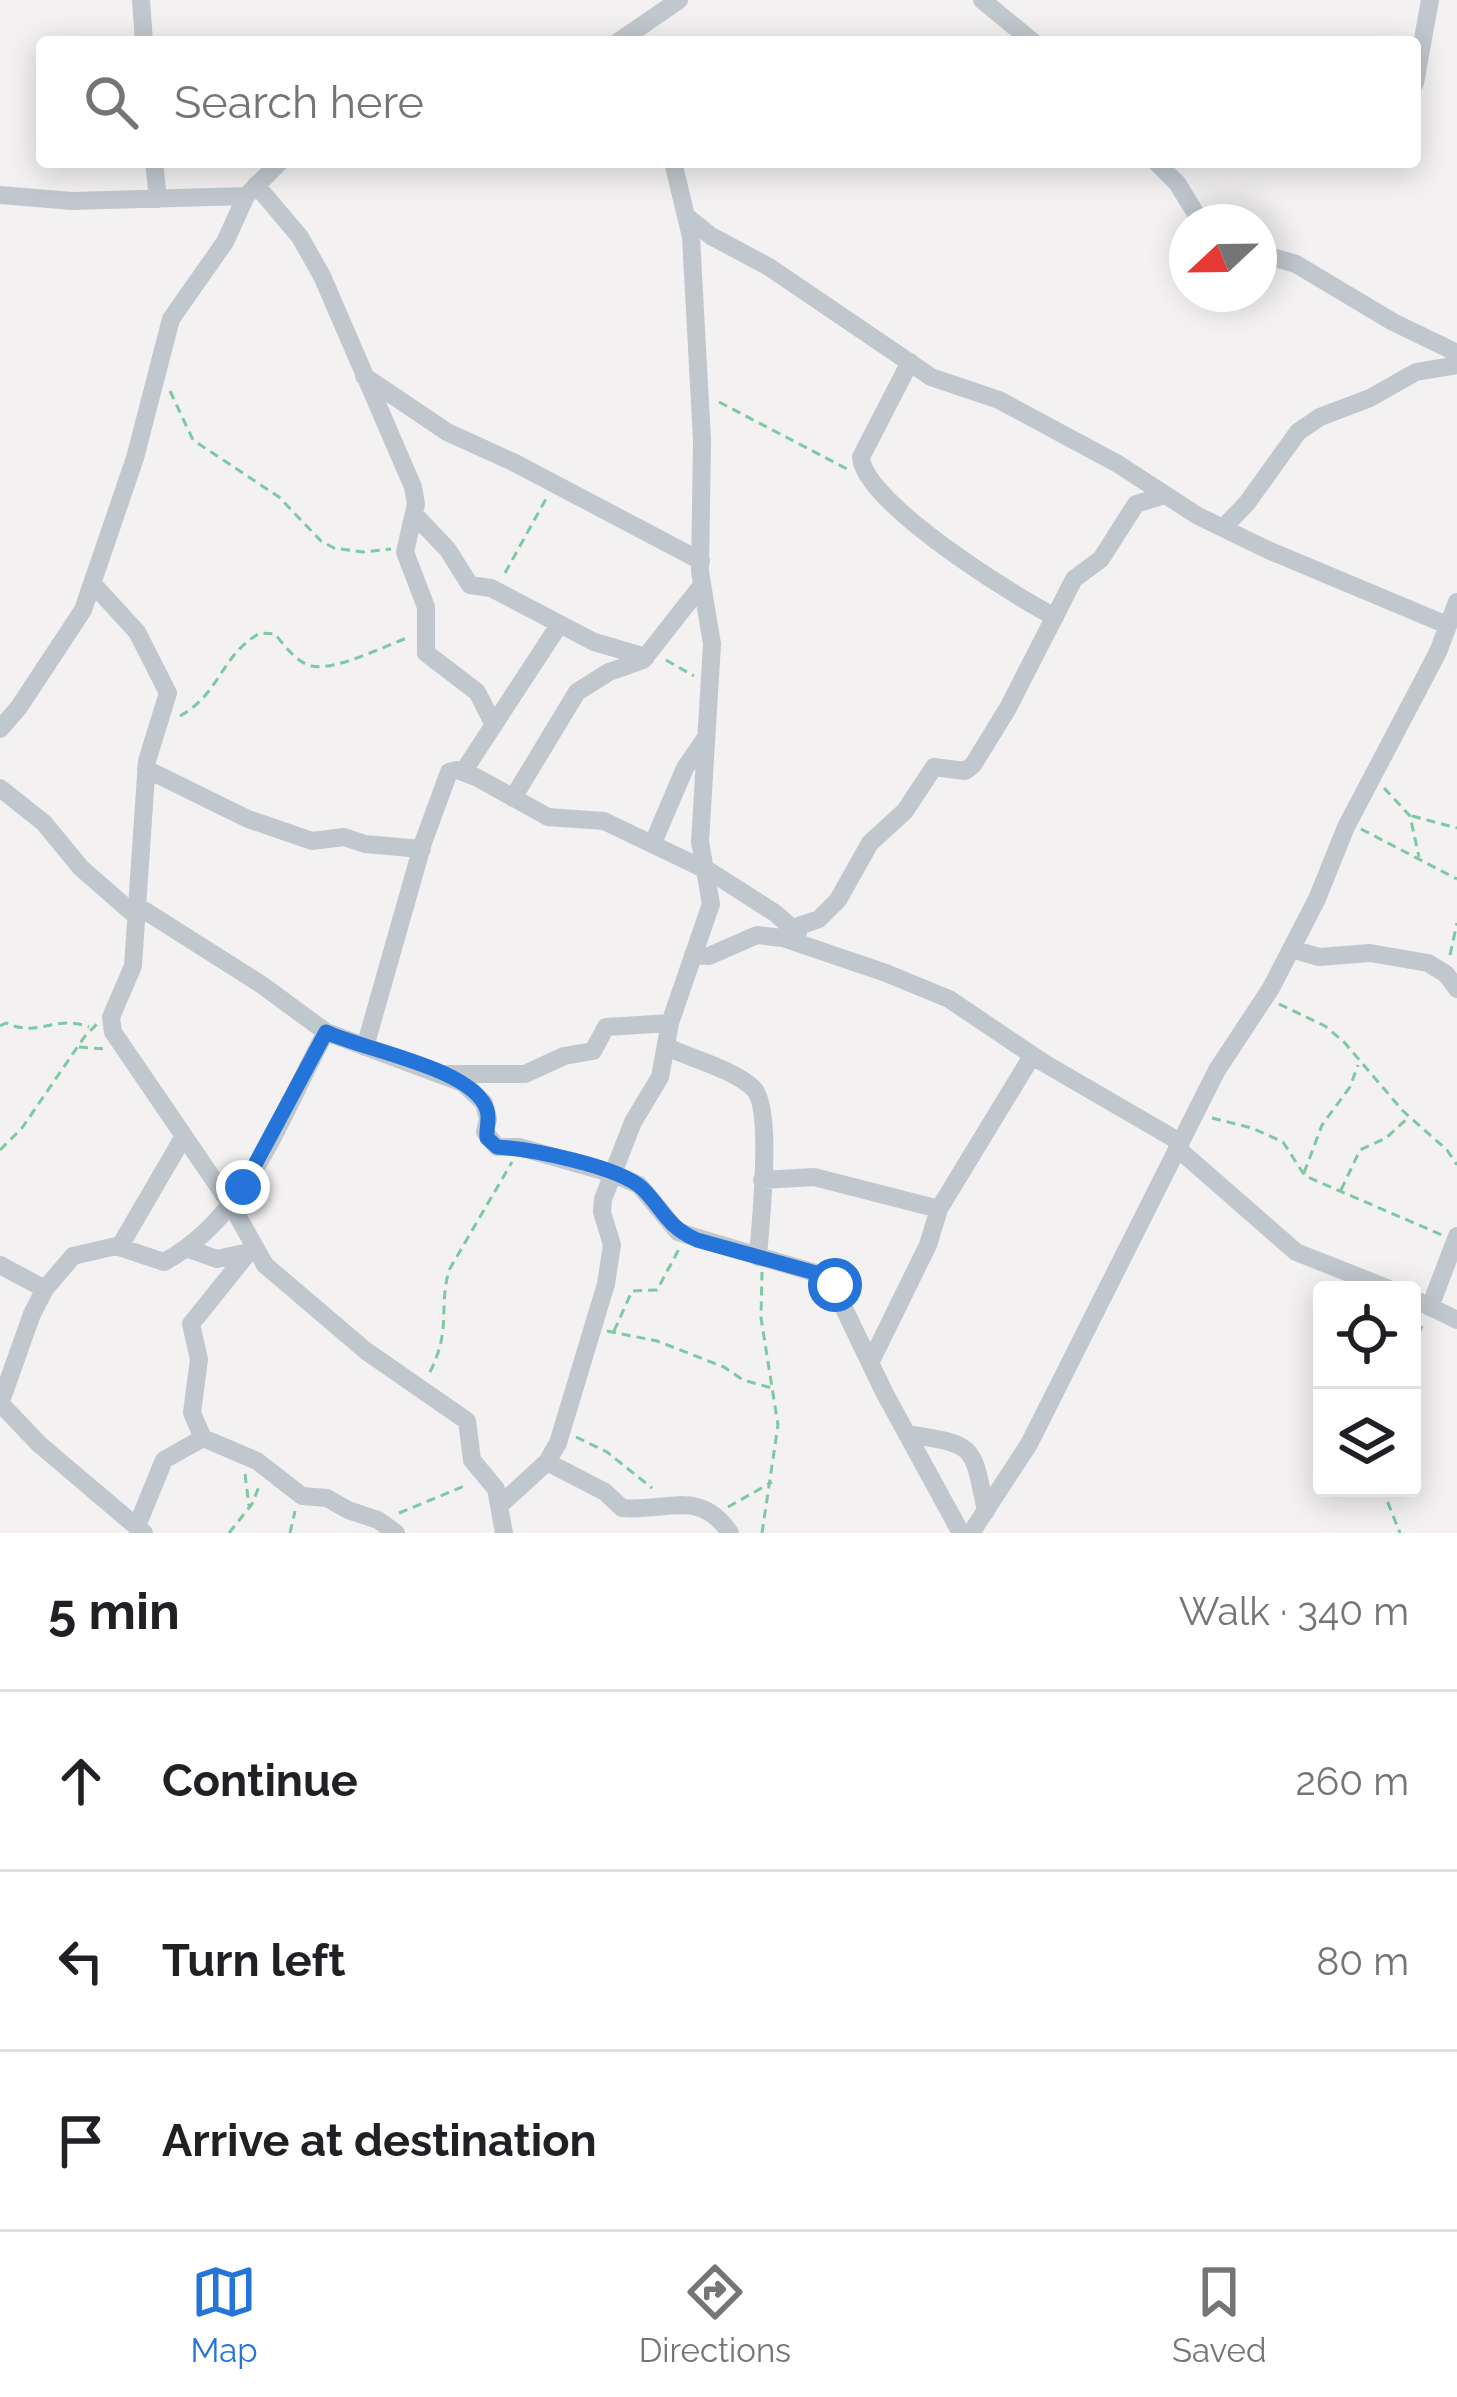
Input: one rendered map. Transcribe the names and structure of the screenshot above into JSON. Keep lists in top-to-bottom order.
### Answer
{
  "north": "left",
  "page": {
    "search": "Search here",
    "heading": ["5 min", "Walk · 340 m"],
    "list": [
      ["Continue", "260 m"],
      ["Turn left", "80 m"],
      "Arrive at destination"
    ],
    "nav": ["Map", "Directions", "Saved"]
  }
}
